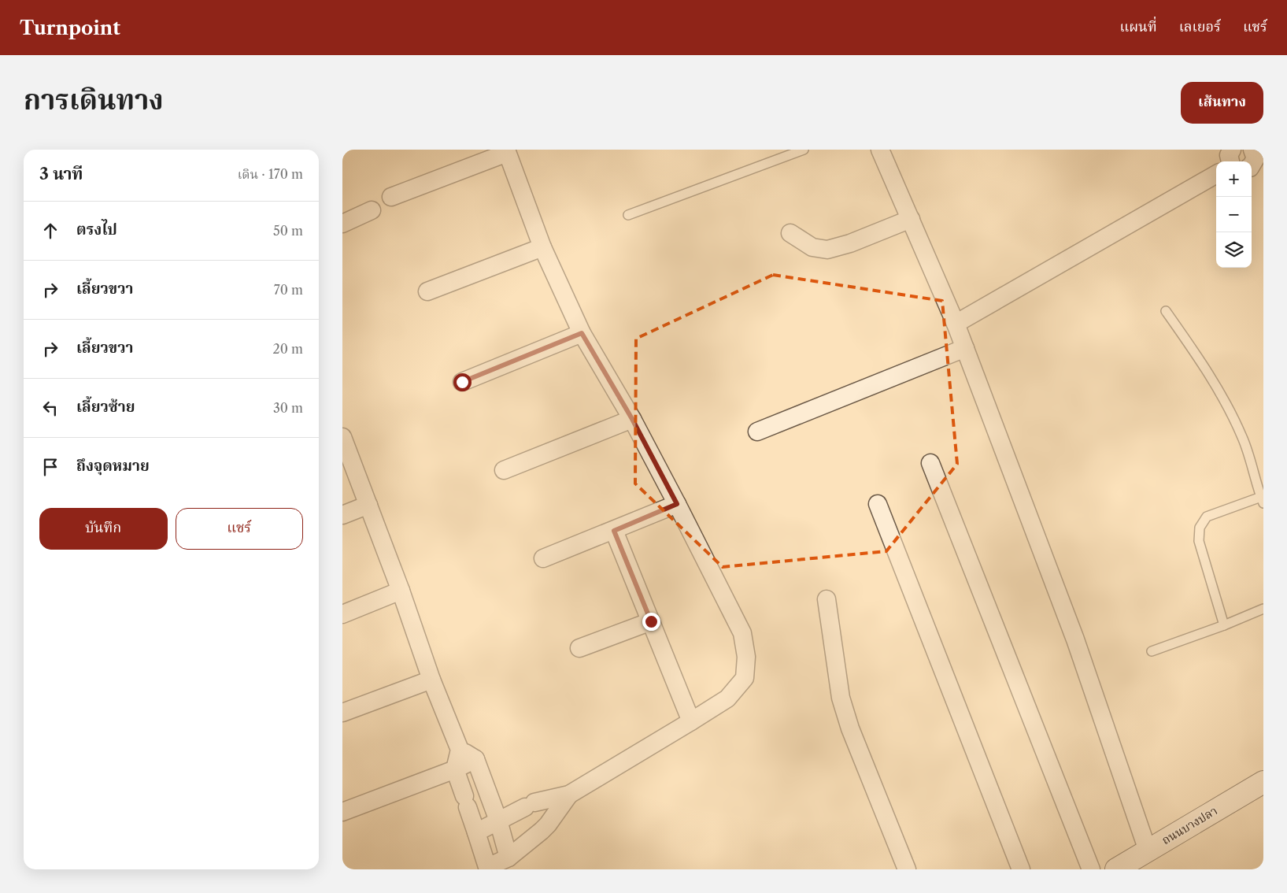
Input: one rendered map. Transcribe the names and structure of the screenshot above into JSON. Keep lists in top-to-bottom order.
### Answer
{
  "streets": {
    "street": ["ถนนบางปลา"]
  },
  "page": {
    "header": "Turnpoint",
    "nav": ["แผนที่", "เลเยอร์", "แชร์"],
    "title": "การเดินทาง",
    "buttons": [
      "เส้นทาง",
      ["บันทึก", "แชร์"]
    ],
    "heading": ["3 นาที", "เดิน · 170 m"],
    "map_buttons": ["+", "−"],
    "list": [
      ["ตรงไป", "50 m"],
      ["เลี้ยวขวา", "70 m"],
      ["เลี้ยวขวา", "20 m"],
      ["เลี้ยวซ้าย", "30 m"],
      "ถึงจุดหมาย"
    ]
  }
}
